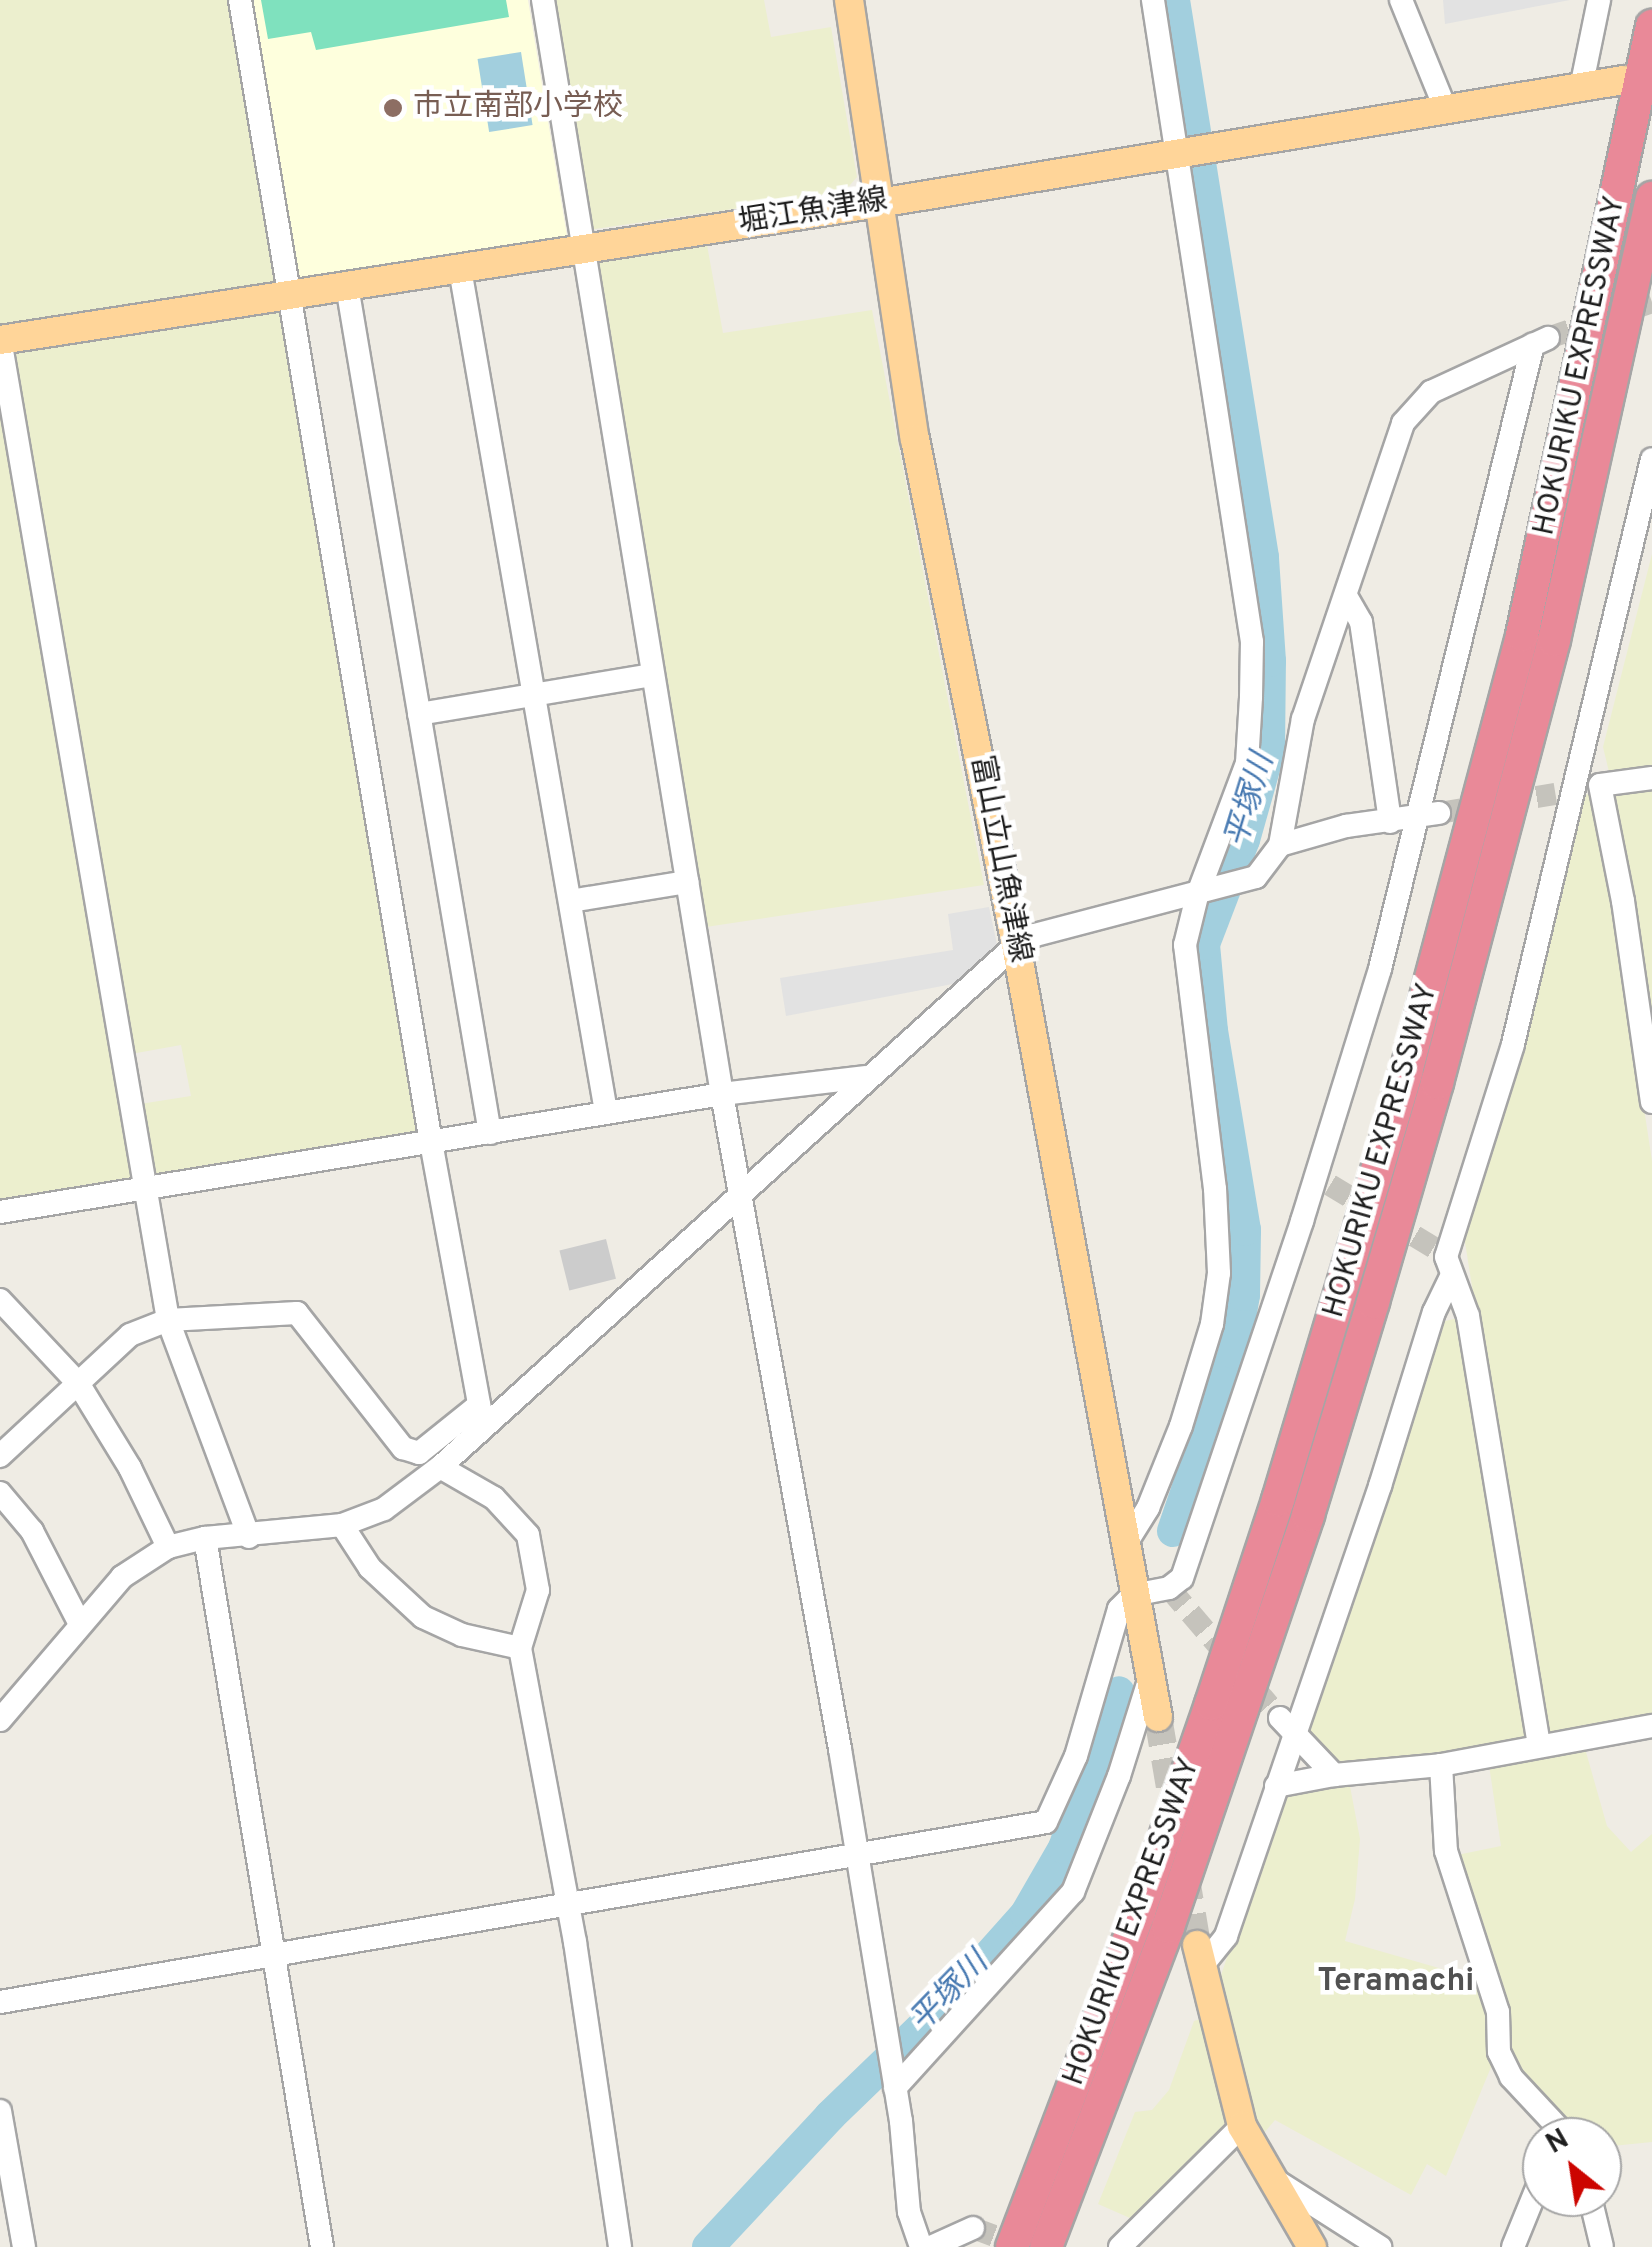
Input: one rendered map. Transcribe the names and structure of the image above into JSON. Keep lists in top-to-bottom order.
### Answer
{
  "streets": {
    "highway": ["HOKURIKU EXPRESSWAY"],
    "main road": ["堀江魚津線", "富山立山魚津線"]
  },
  "crossings": [
    ["堀江魚津線", "富山立山魚津線"]
  ],
  "districts": ["Teramachi"],
  "water": ["平塚川"],
  "places": ["市立南部小学校"],
  "north": "top left"
}
